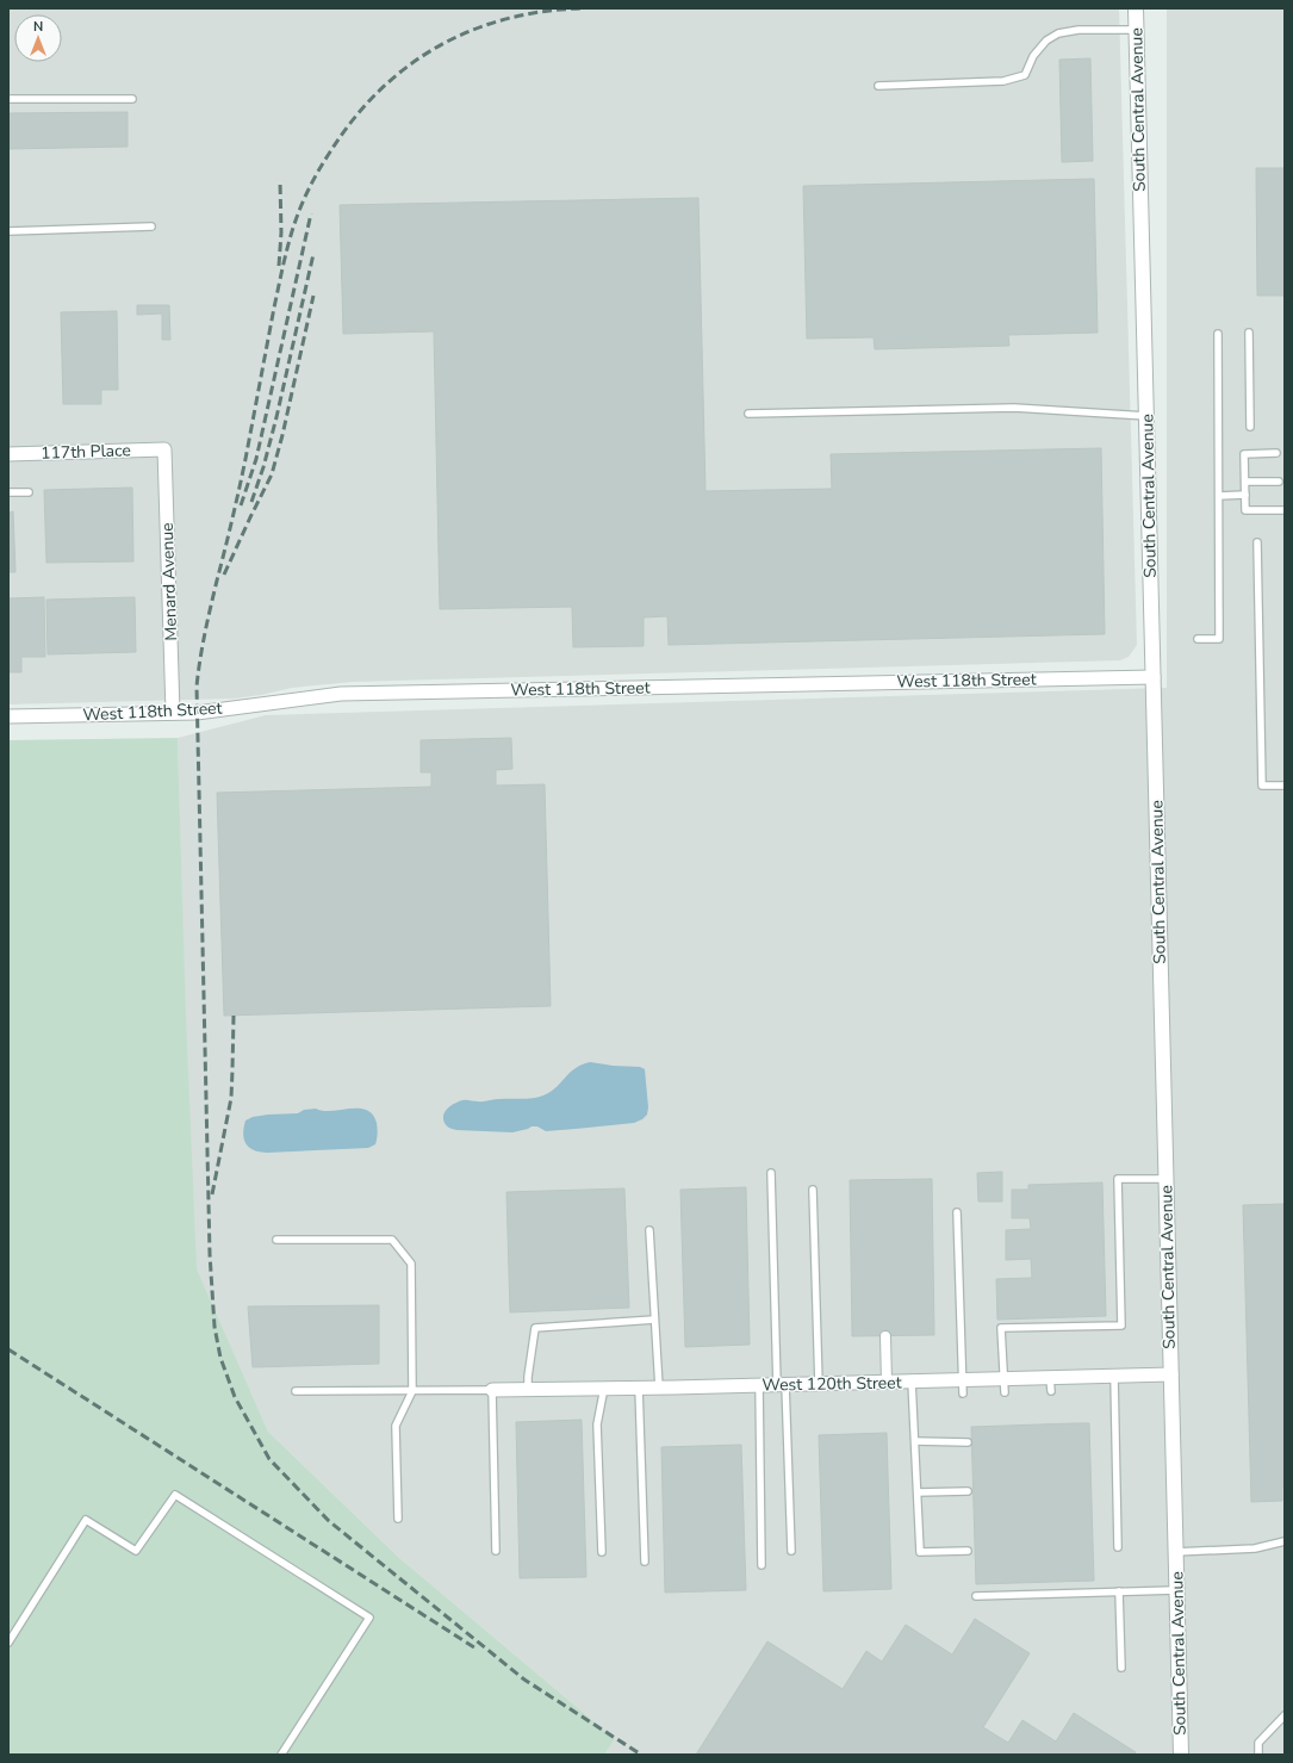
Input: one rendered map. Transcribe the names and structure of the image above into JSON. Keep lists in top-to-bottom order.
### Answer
{
  "streets": {
    "street": [
      "South Central Avenue",
      "117th Place",
      "Menard Avenue",
      "West 118th Street",
      "West 120th Street"
    ]
  },
  "crossings": [
    ["South Central Avenue", "West 118th Street"],
    ["South Central Avenue", "West 120th Street"],
    ["117th Place", "Menard Avenue"],
    ["Menard Avenue", "West 118th Street"]
  ],
  "north": "top"
}
